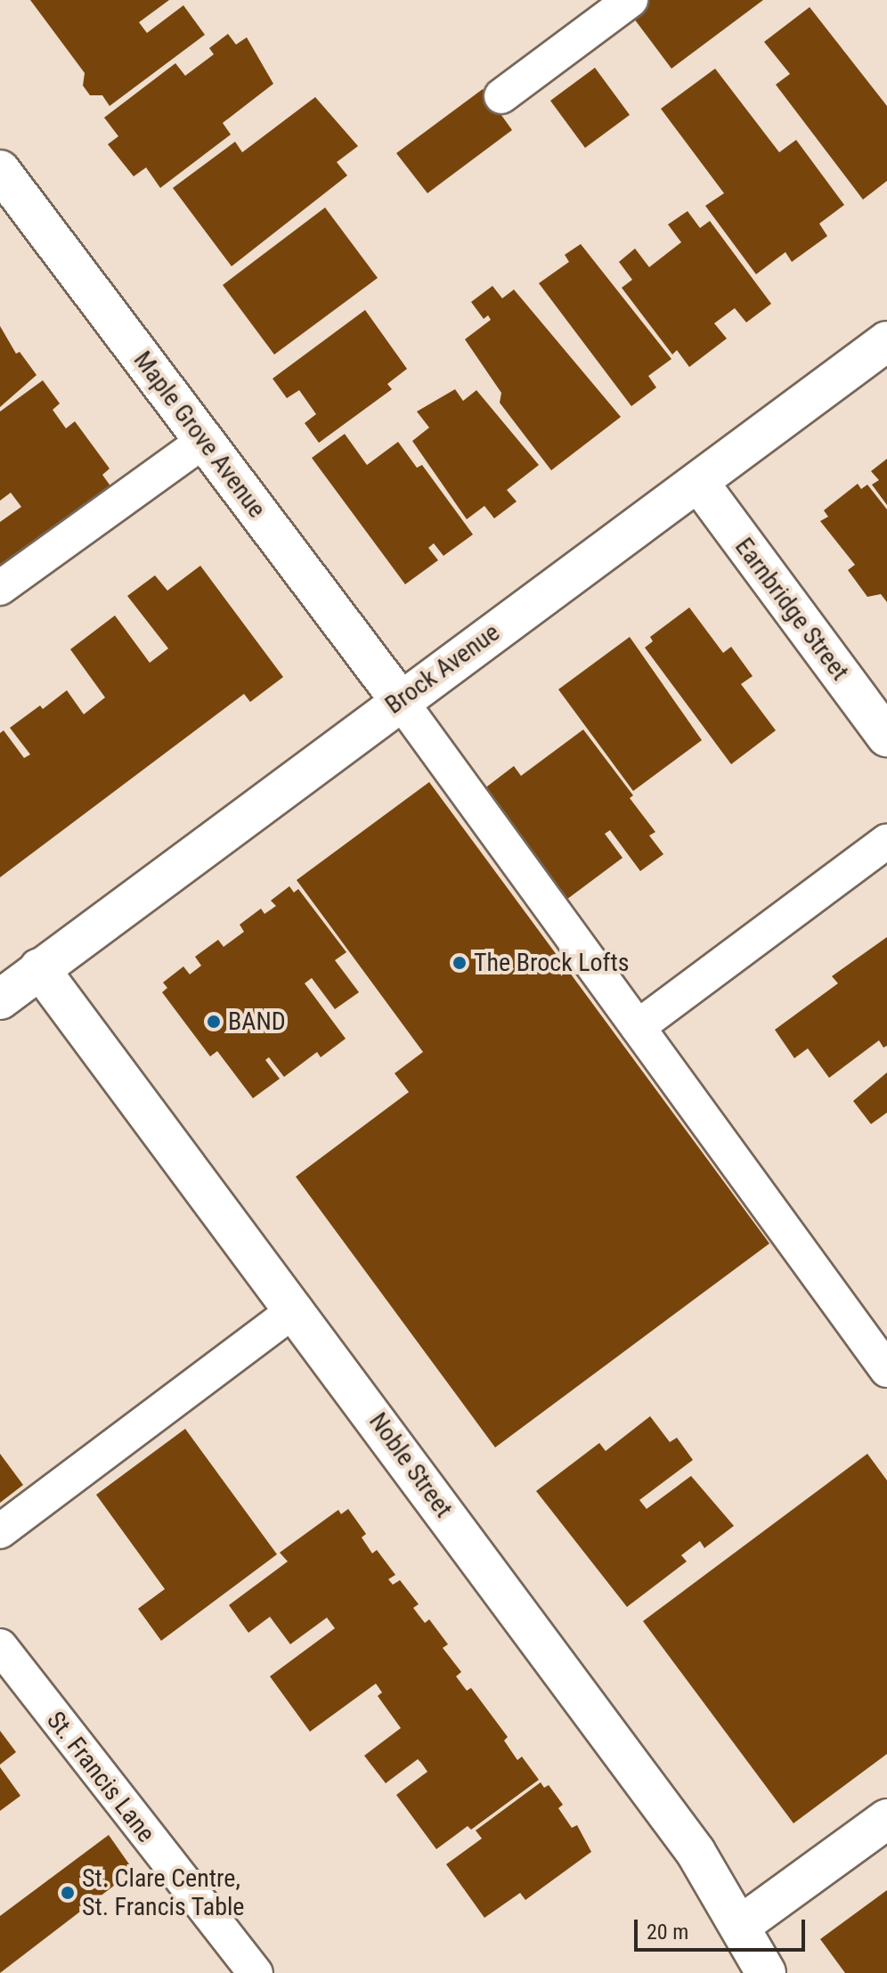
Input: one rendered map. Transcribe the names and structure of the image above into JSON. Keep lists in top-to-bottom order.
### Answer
{
  "streets": {
    "street": [
      "Maple Grove Avenue",
      "Earnbridge Street",
      "Brock Avenue",
      "Noble Street"
    ],
    "lane": ["St. Francis Lane"]
  },
  "crossings": [
    ["Maple Grove Avenue", "Brock Avenue"],
    ["Earnbridge Street", "Brock Avenue"],
    ["Brock Avenue", "Noble Street"]
  ],
  "places": ["The Brock Lofts", "BAND", "St. Clare Centre, St. Francis Table"],
  "scale_bar": "20 m"
}
